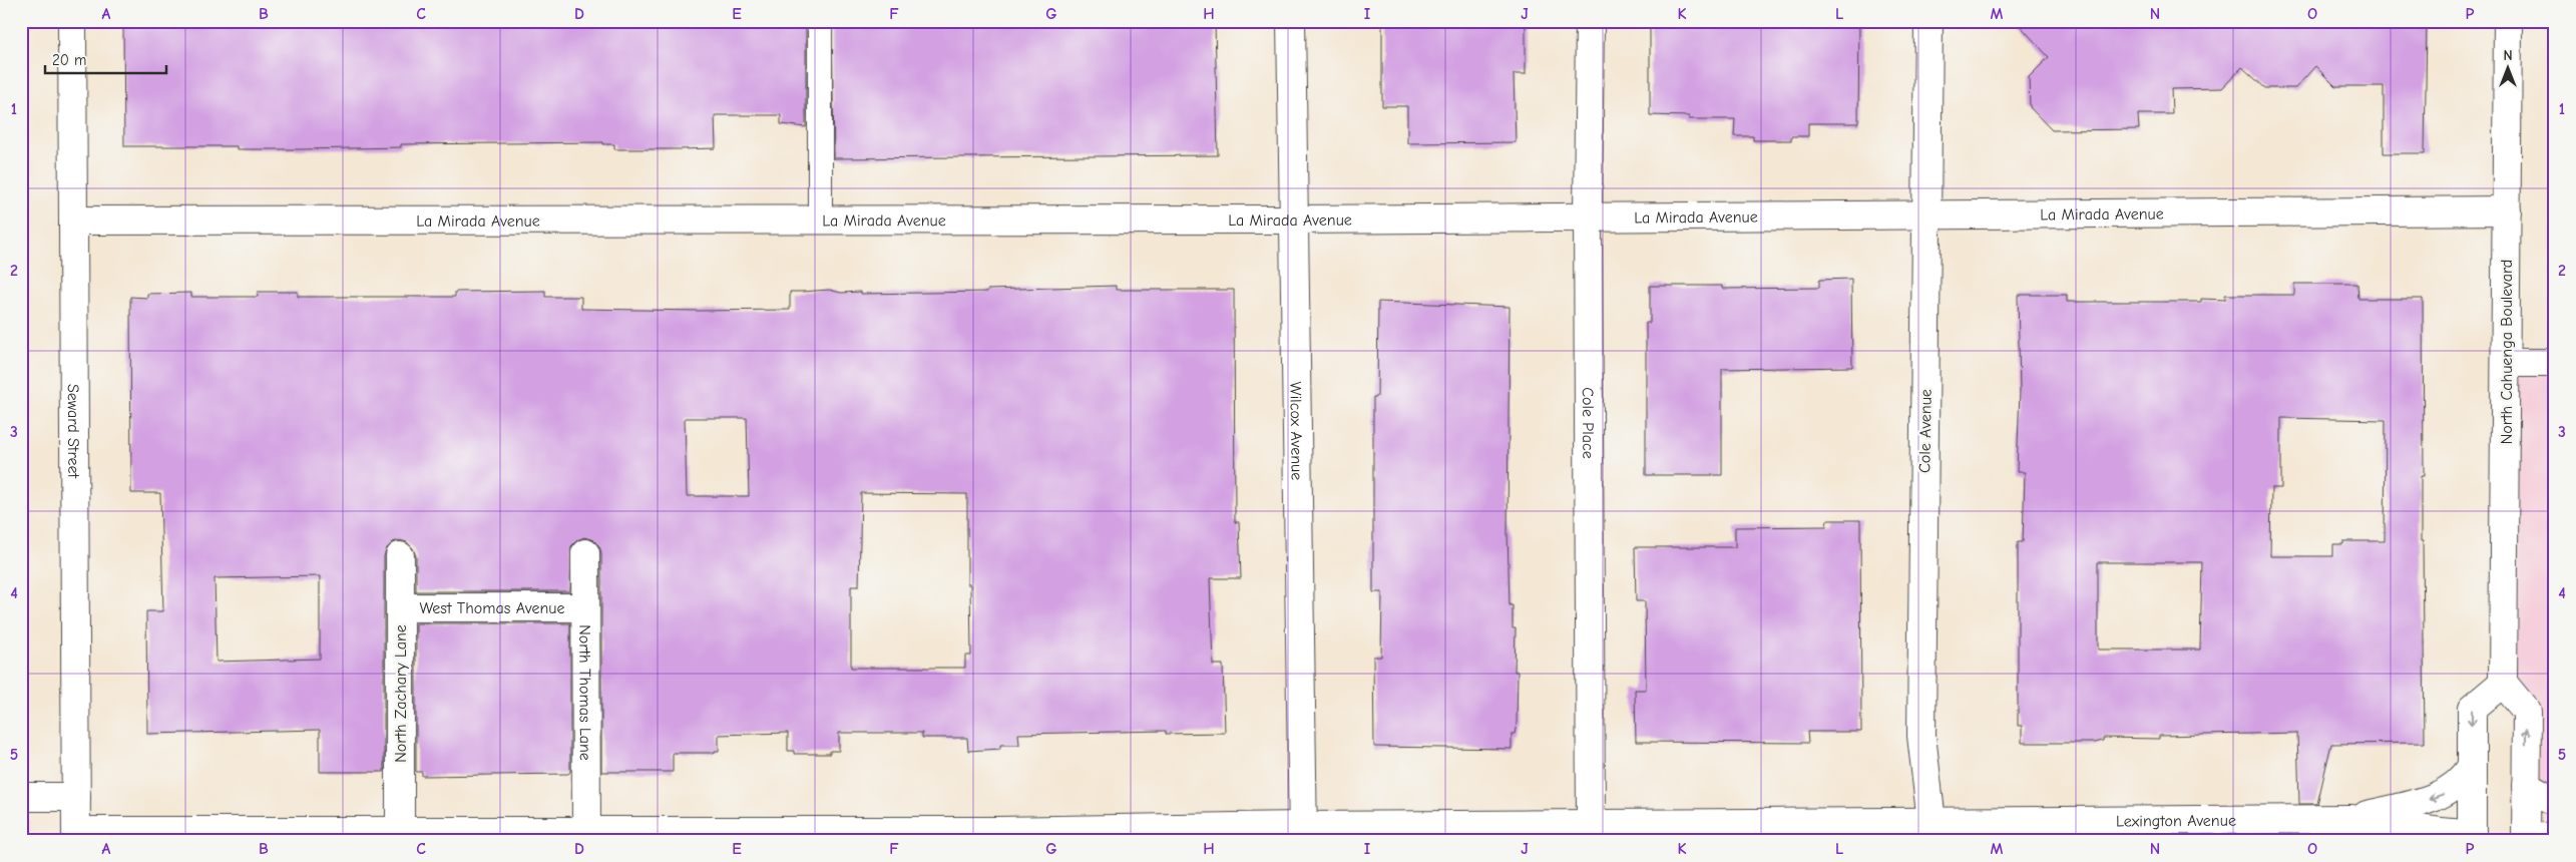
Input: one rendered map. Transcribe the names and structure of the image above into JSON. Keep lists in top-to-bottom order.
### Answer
{
  "streets": {
    "street": [
      "La Mirada Avenue",
      "North Cahuenga Boulevard",
      "Cole Place",
      "Seward Street",
      "Wilcox Avenue",
      "Cole Avenue",
      "West Thomas Avenue",
      "North Thomas Lane",
      "North Zachary Lane",
      "Lexington Avenue"
    ]
  },
  "crossings": [
    ["La Mirada Avenue", "North Cahuenga Boulevard"],
    ["La Mirada Avenue", "Cole Place"],
    ["La Mirada Avenue", "Seward Street"],
    ["La Mirada Avenue", "Wilcox Avenue"],
    ["La Mirada Avenue", "Cole Avenue"],
    ["Cole Place", "Lexington Avenue"],
    ["Seward Street", "Lexington Avenue"],
    ["Wilcox Avenue", "Lexington Avenue"],
    ["Cole Avenue", "Lexington Avenue"],
    ["West Thomas Avenue", "North Thomas Lane"],
    ["West Thomas Avenue", "North Zachary Lane"],
    ["North Thomas Lane", "Lexington Avenue"],
    ["North Zachary Lane", "Lexington Avenue"]
  ],
  "scale_bar": "20 m",
  "north": "top",
  "grid": {
    "columns": [
      "A",
      "B",
      "C",
      "D",
      "E",
      "F",
      "G",
      "H",
      "I",
      "J",
      "K",
      "L",
      "M",
      "N",
      "O",
      "P"
    ],
    "rows": [
      "1",
      "2",
      "3",
      "4",
      "5"
    ]
  }
}
